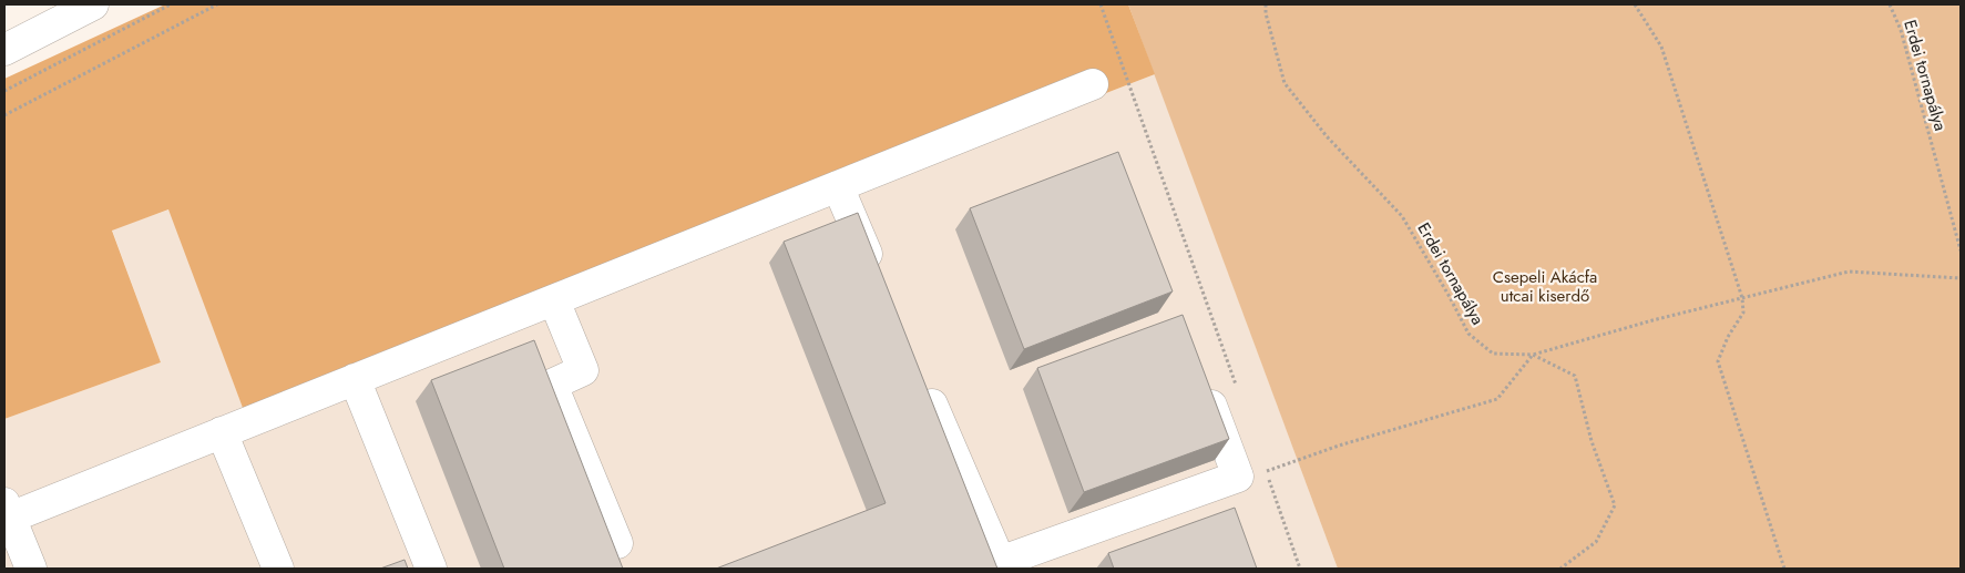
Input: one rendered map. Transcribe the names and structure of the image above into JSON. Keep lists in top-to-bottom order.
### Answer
{
  "streets": {
    "path": ["Erdei tornapálya"]
  },
  "parks": ["Csepeli Akácfa utcai kiserdő"]
}
